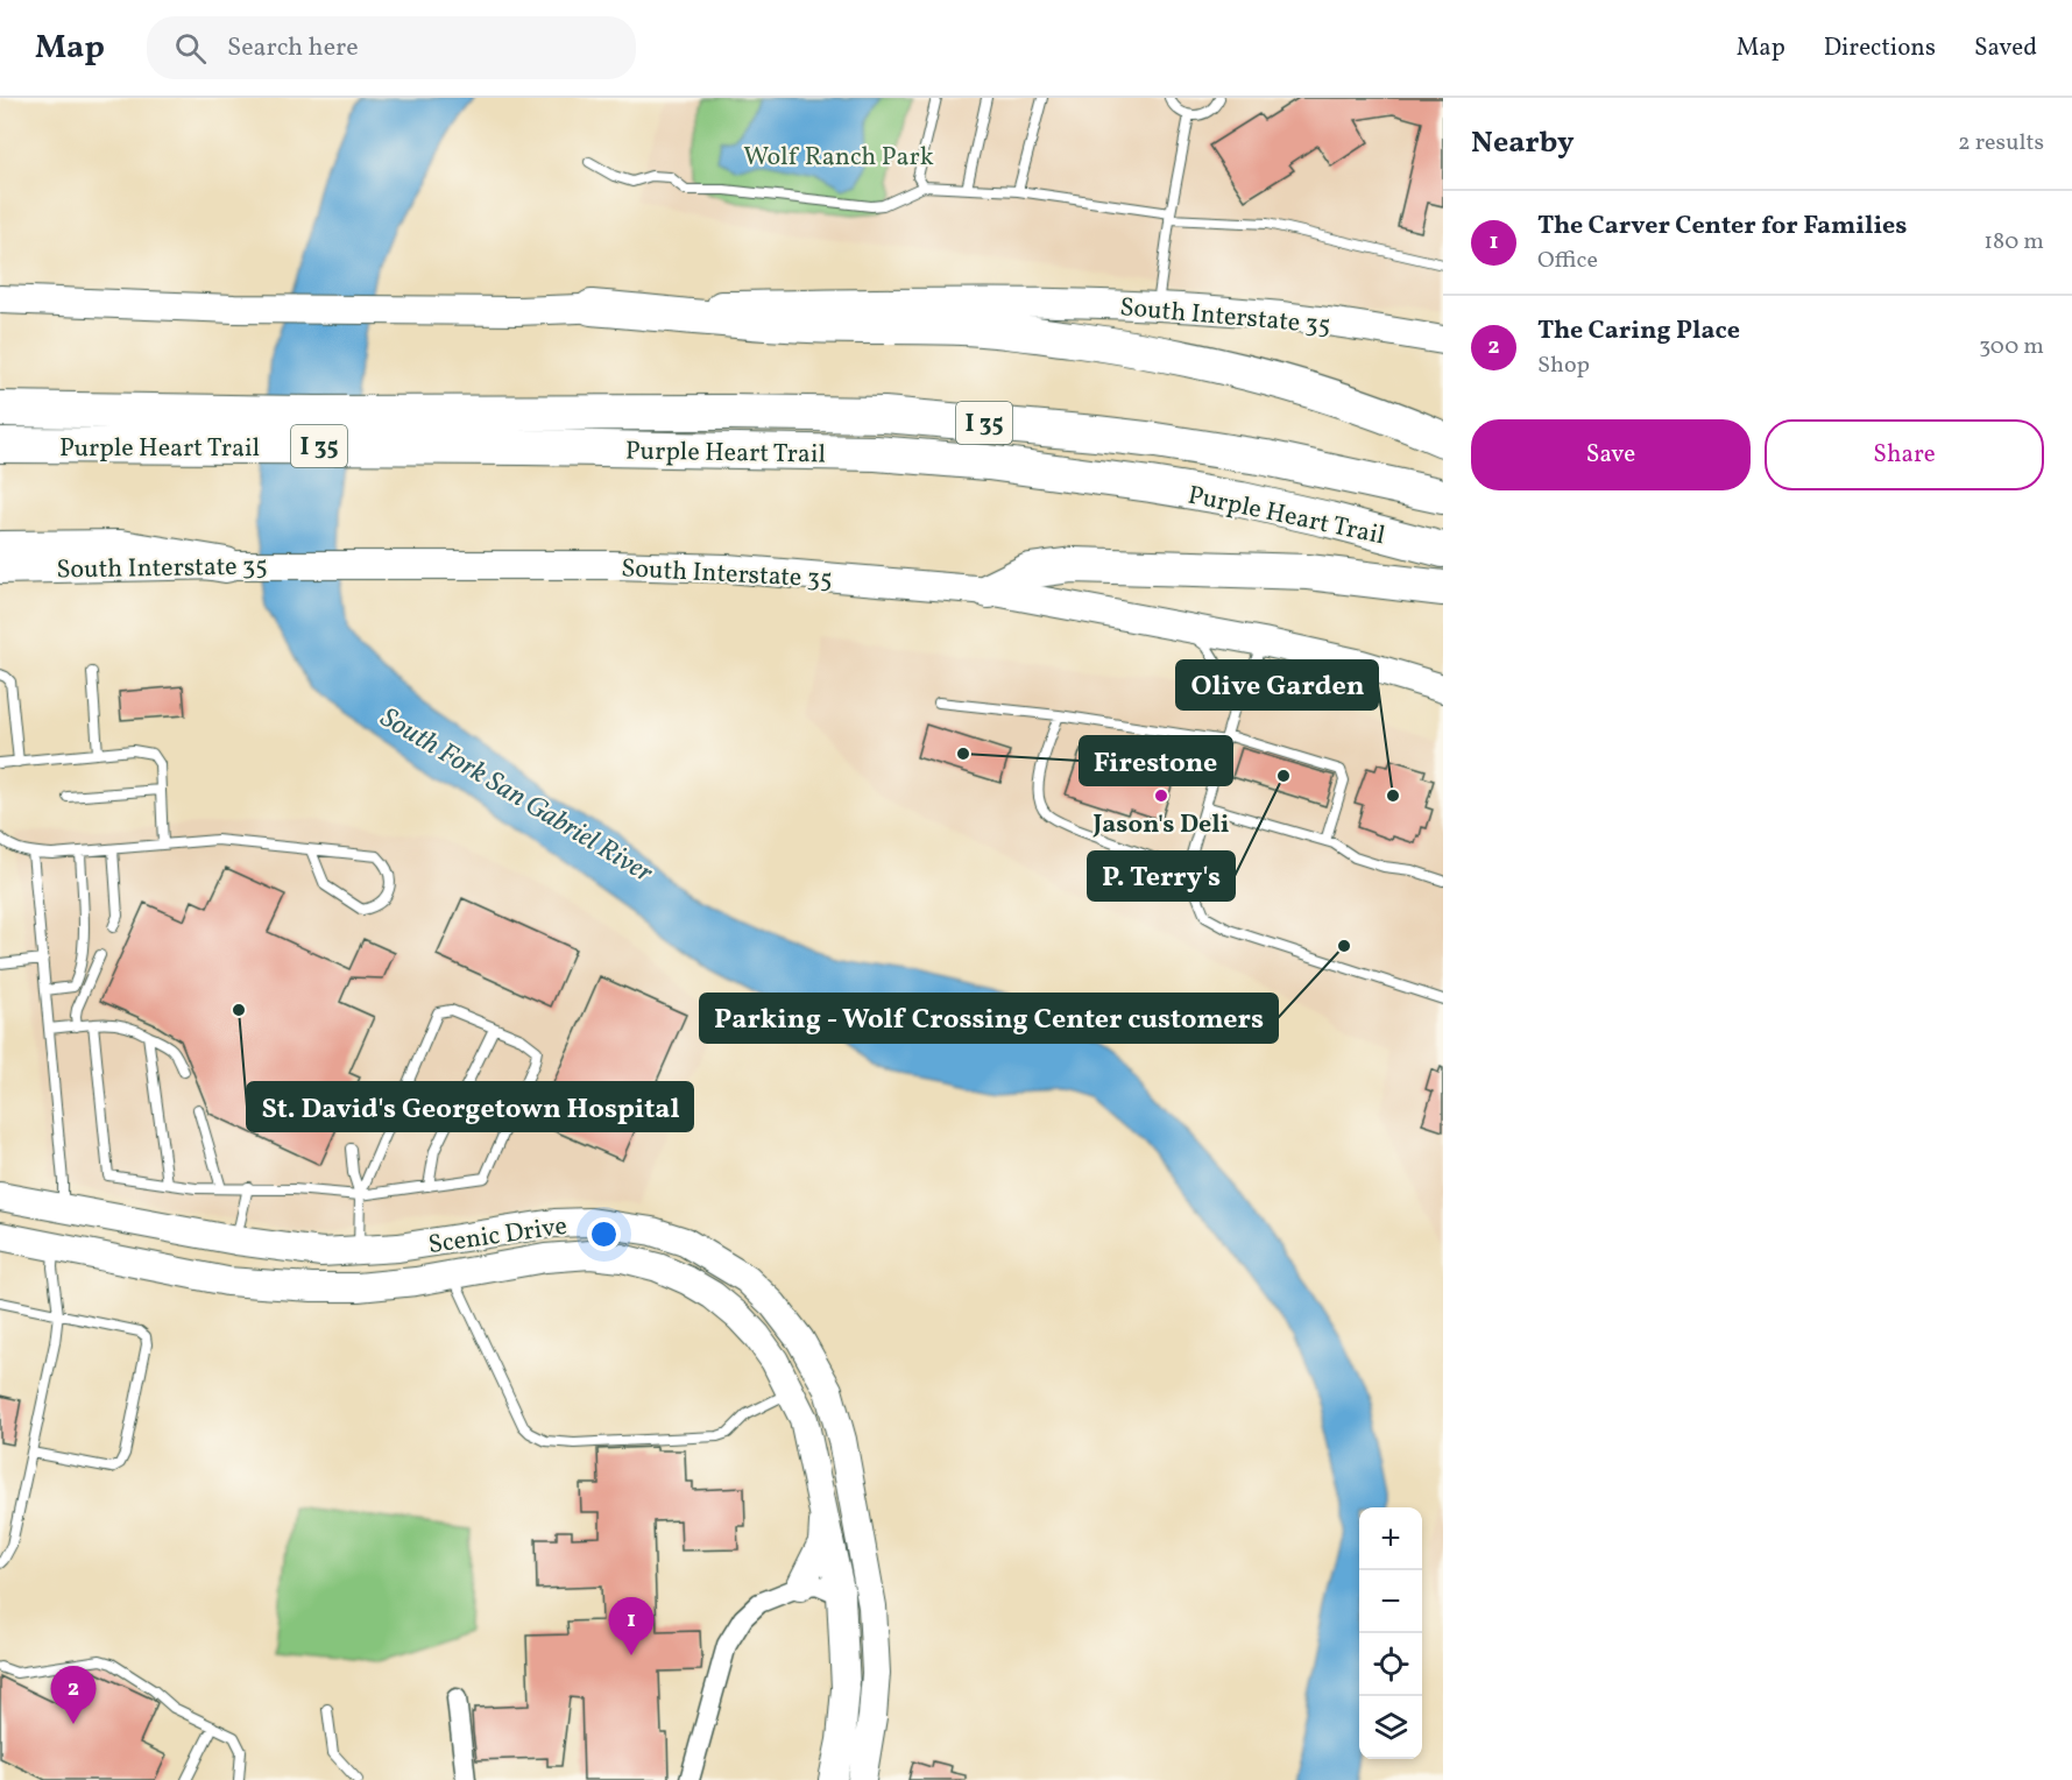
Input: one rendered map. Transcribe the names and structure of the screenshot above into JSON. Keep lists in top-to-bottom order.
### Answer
{
  "streets": {
    "highway": ["I 35", "Purple Heart Trail"],
    "main road": ["South Interstate 35", "Scenic Drive"]
  },
  "water": ["South Fork San Gabriel River"],
  "parks": ["Wolf Ranch Park"],
  "places": [
    "Firestone",
    "P. Terry's",
    "Jason's Deli",
    "Olive Garden",
    "Parking - Wolf Crossing Center customers",
    "St. David's Georgetown Hospital"
  ],
  "page": {
    "header": "Map",
    "search": "Search here",
    "nav": ["Map", "Directions", "Saved"],
    "heading": ["Nearby", "2 results"],
    "list": [
      {
        "mark": "1",
        "name": "The Carver Center for Families",
        "note": "Office",
        "value": "180 m"
      },
      {
        "mark": "2",
        "name": "The Caring Place",
        "note": "Shop",
        "value": "300 m"
      }
    ],
    "buttons": ["Save", "Share"],
    "map_buttons": ["+", "−"],
    "pins": ["1", "2"]
  }
}
